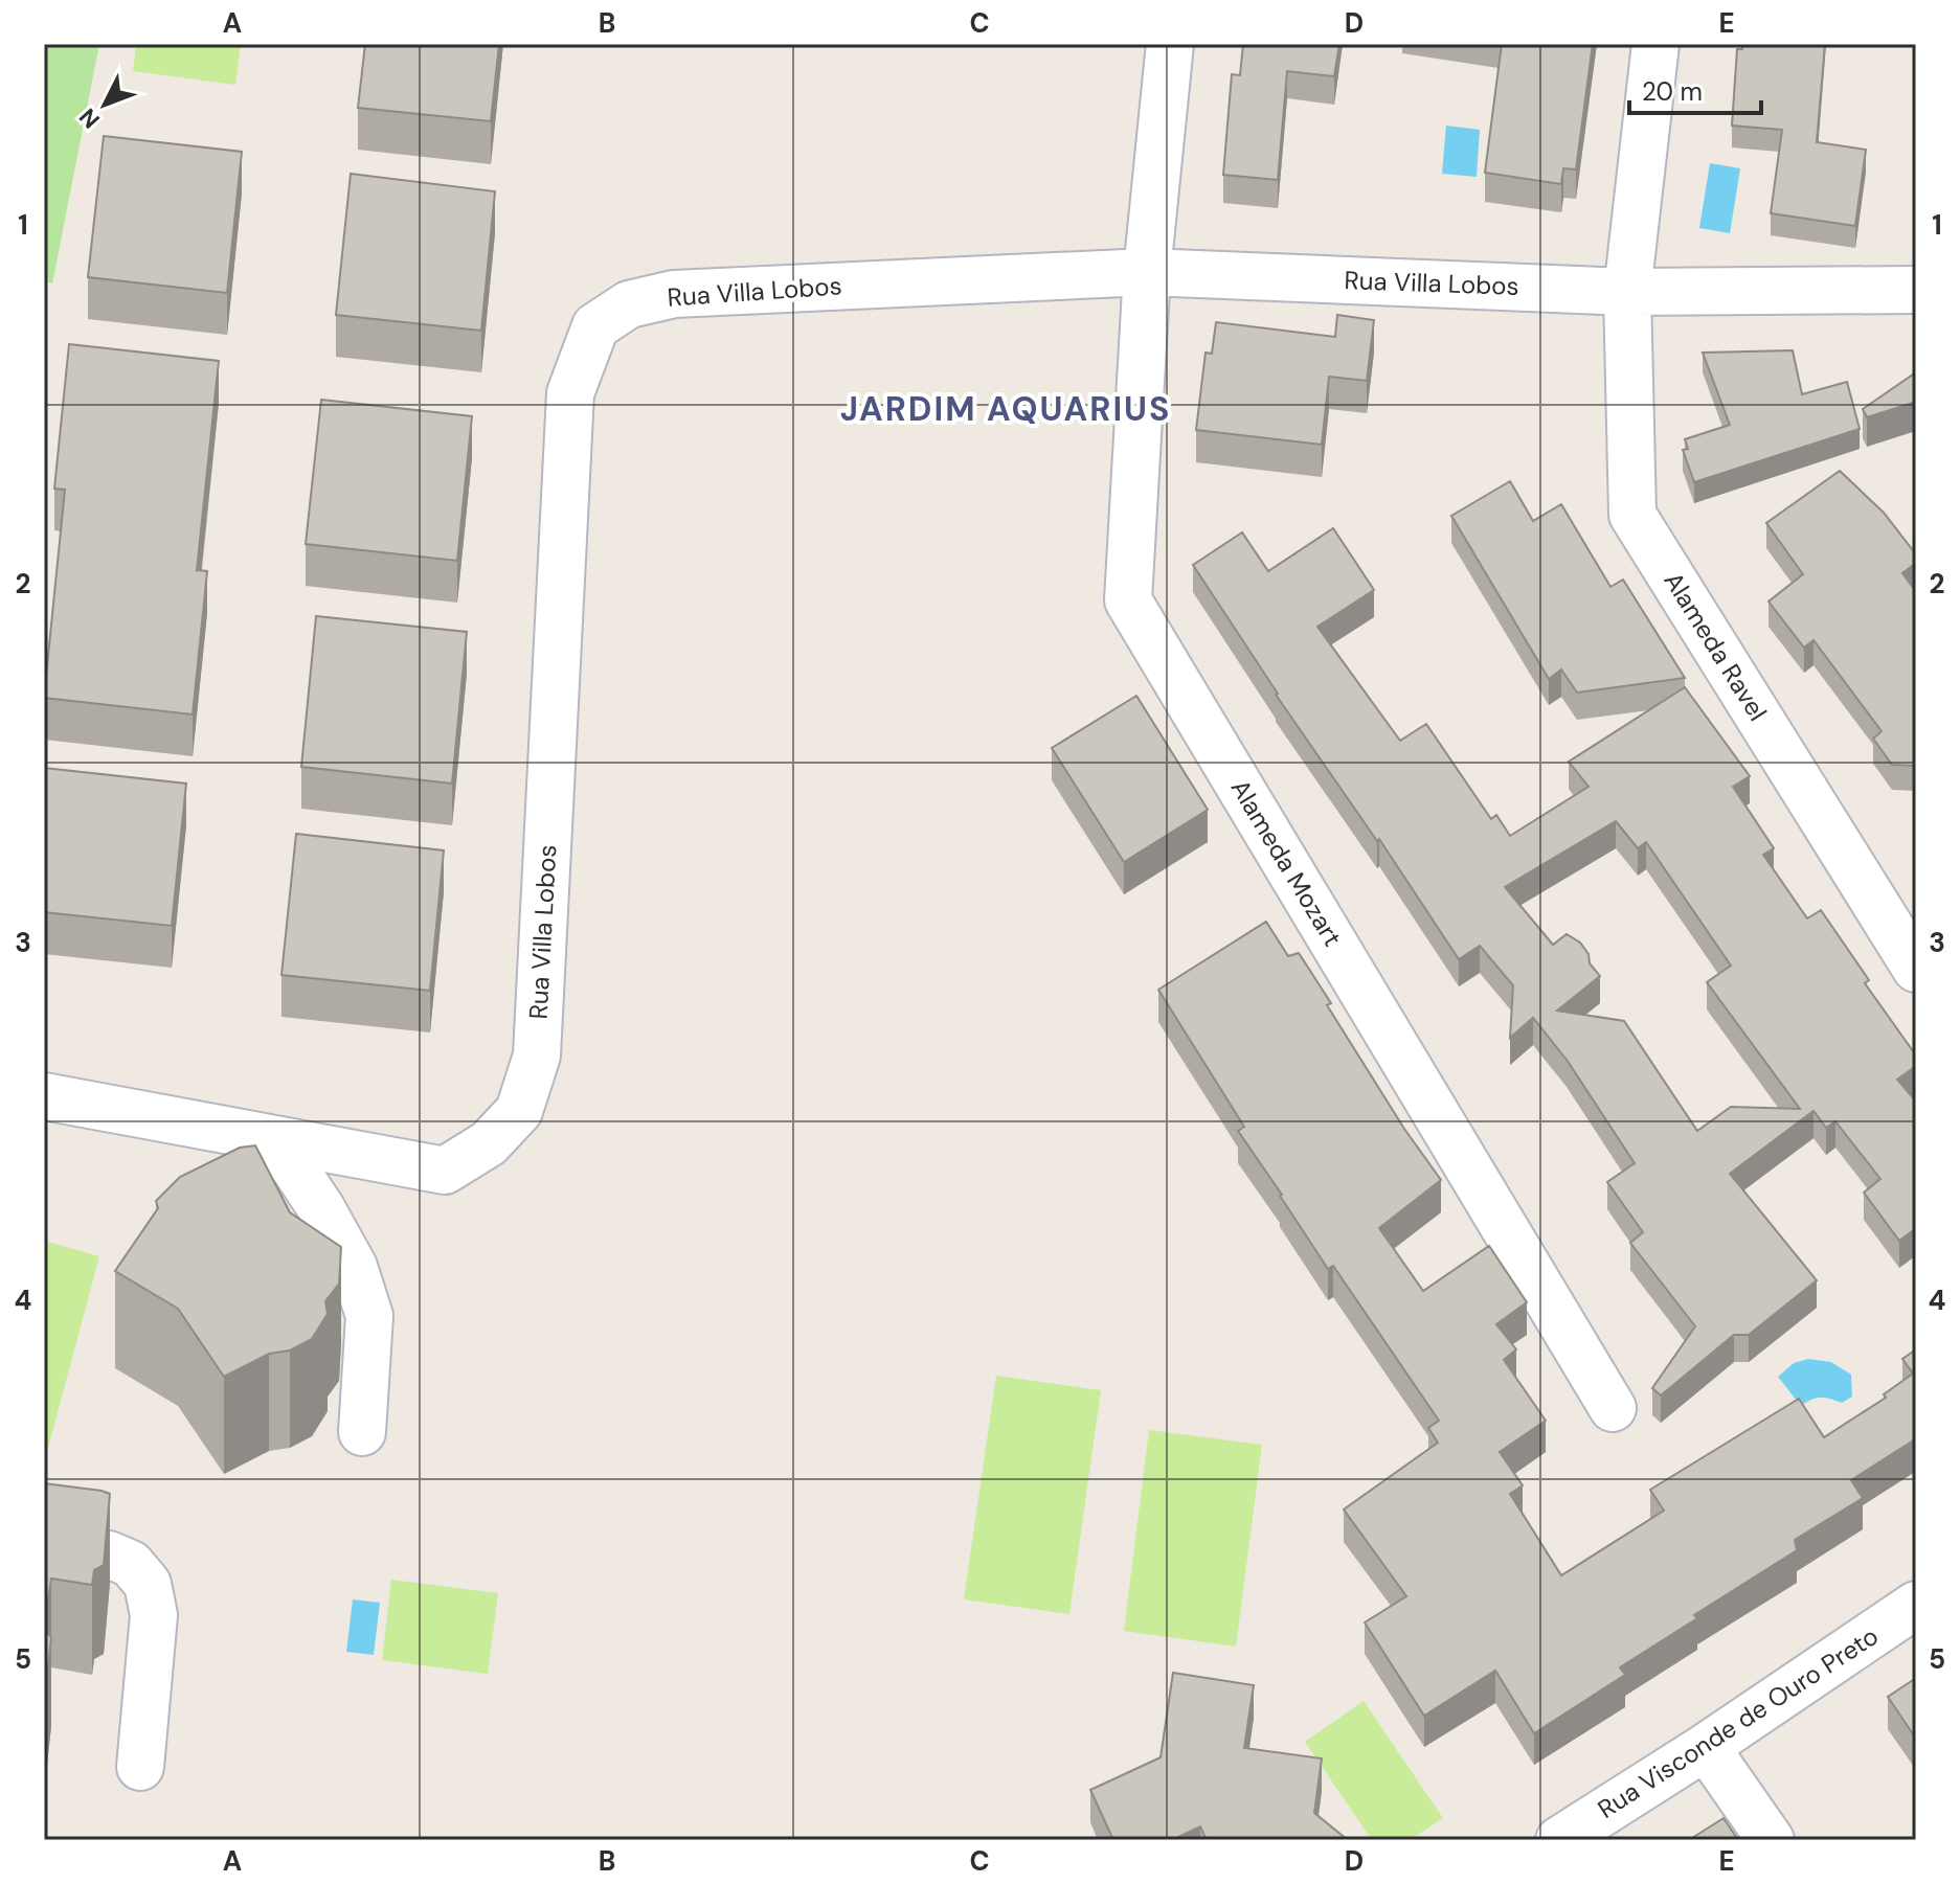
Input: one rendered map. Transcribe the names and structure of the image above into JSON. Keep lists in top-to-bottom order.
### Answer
{
  "streets": {
    "street": [
      "Rua Villa Lobos",
      "Alameda Ravel",
      "Alameda Mozart",
      "Rua Visconde de Ouro Preto"
    ]
  },
  "crossings": [
    ["Rua Villa Lobos", "Alameda Ravel"],
    ["Rua Villa Lobos", "Alameda Mozart"]
  ],
  "districts": ["JARDIM AQUARIUS"],
  "scale_bar": "20 m",
  "north": "bottom left",
  "grid": {
    "columns": [
      "A",
      "B",
      "C",
      "D",
      "E"
    ],
    "rows": [
      "1",
      "2",
      "3",
      "4",
      "5"
    ]
  }
}
